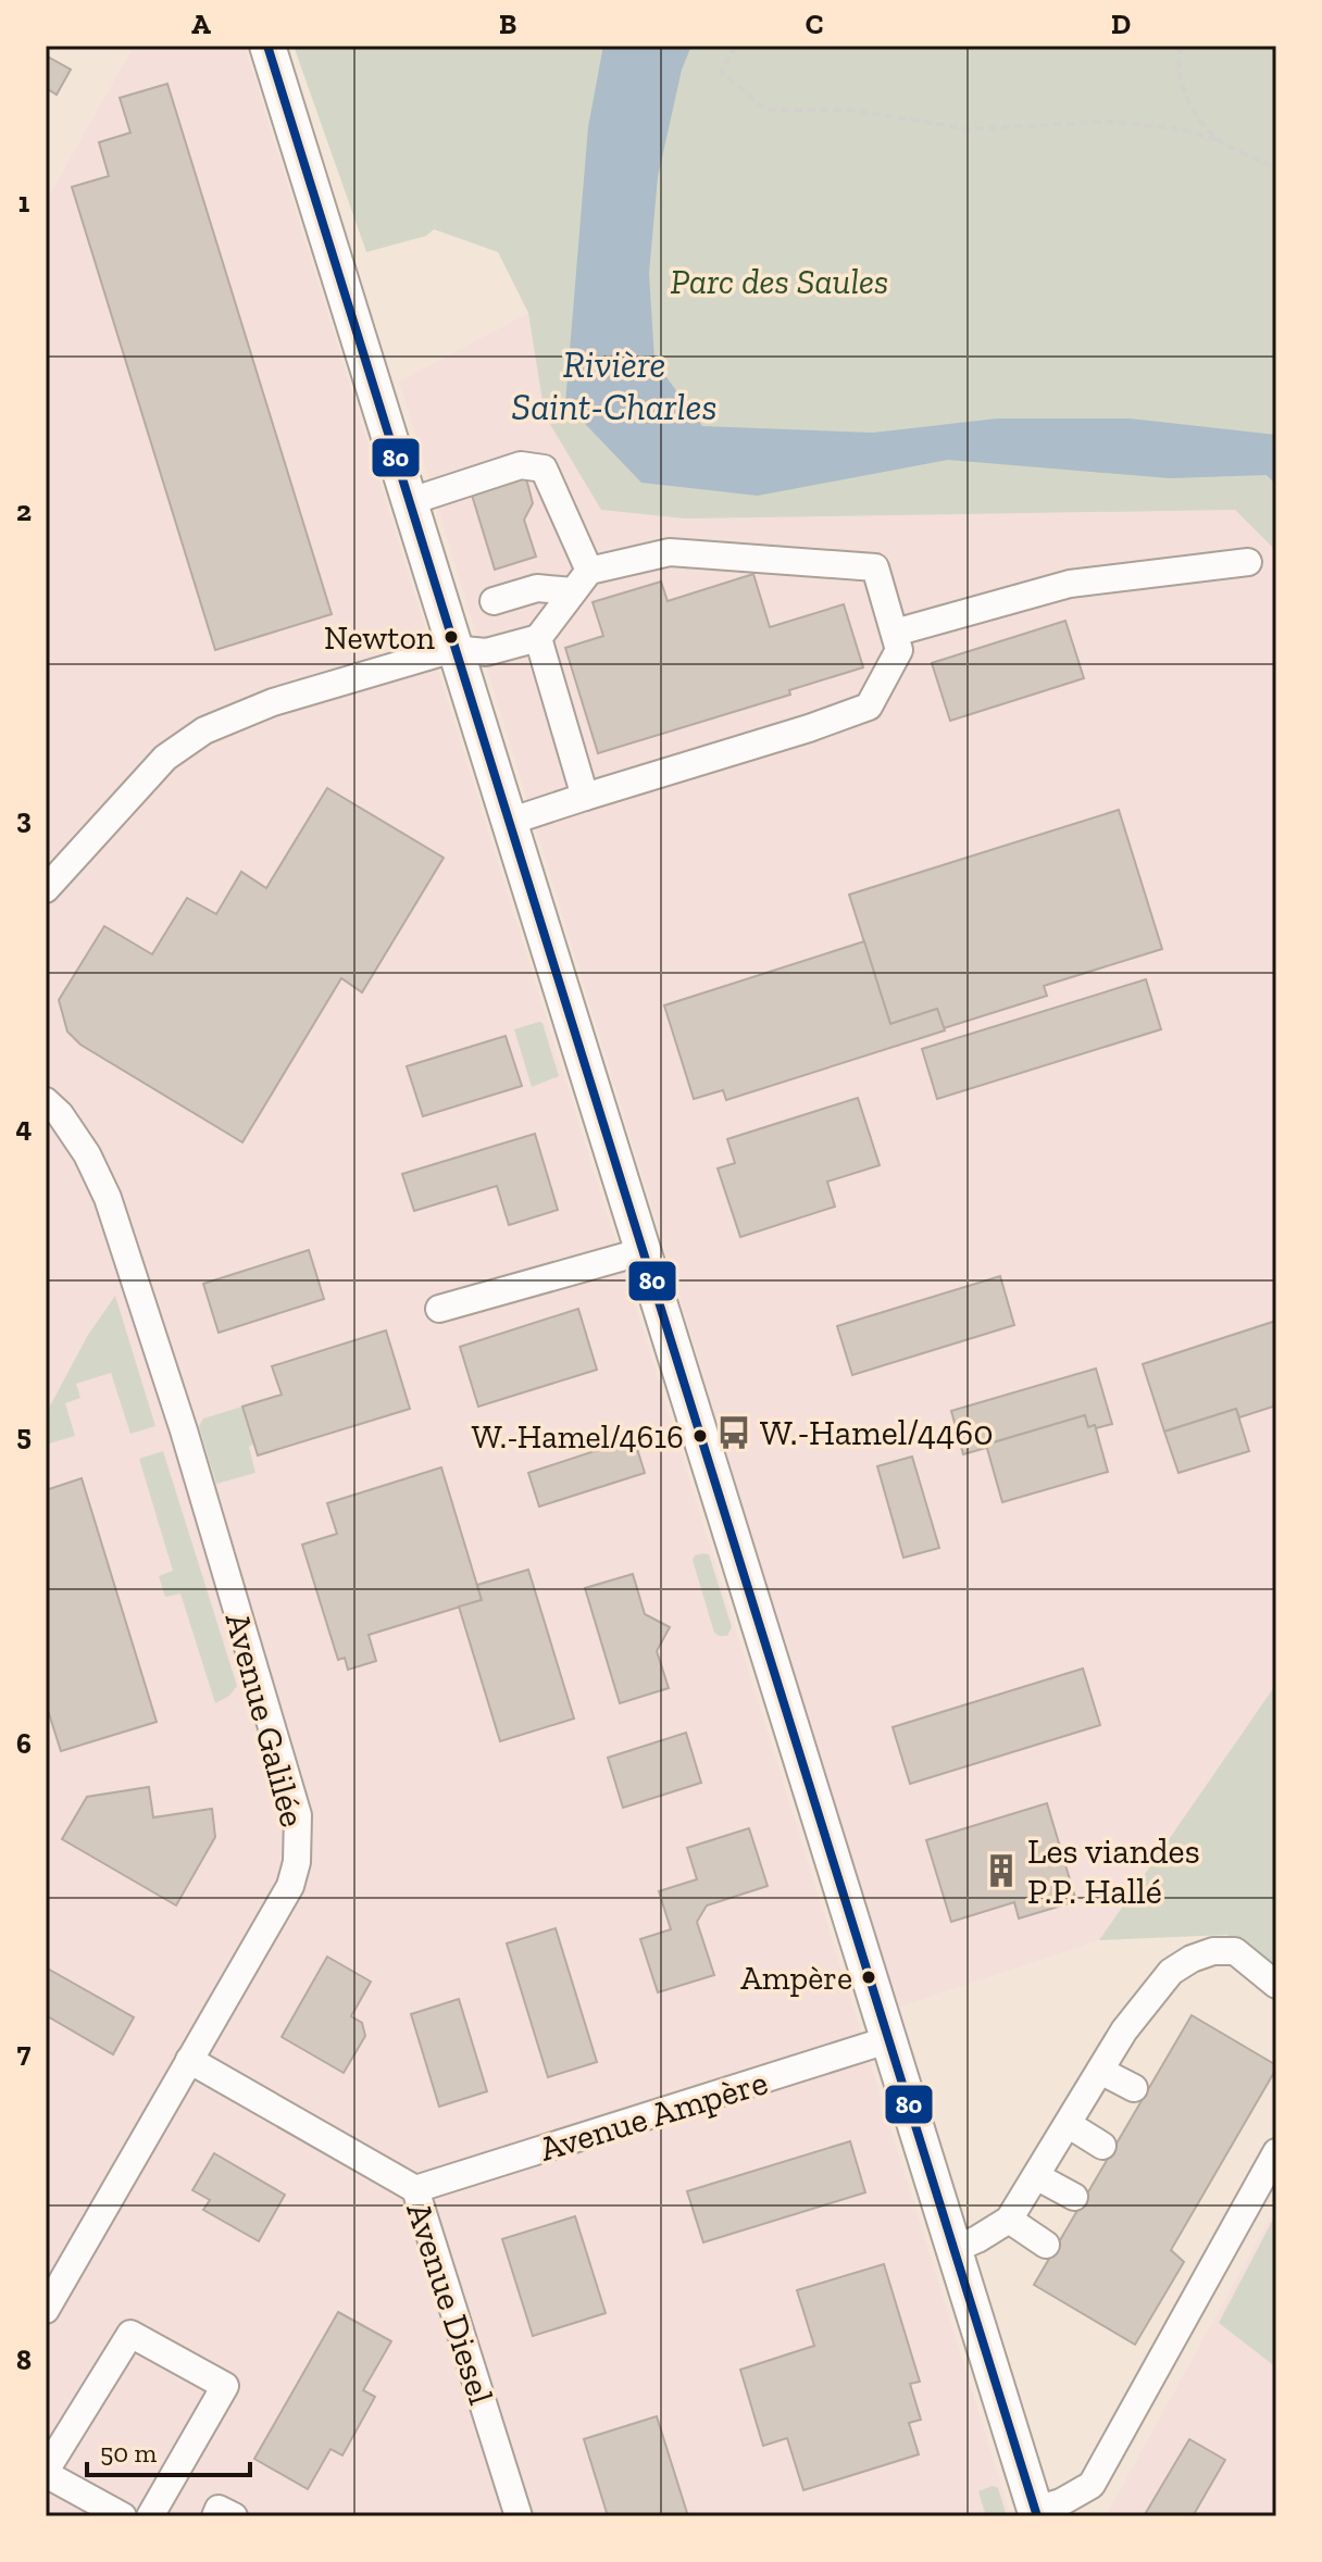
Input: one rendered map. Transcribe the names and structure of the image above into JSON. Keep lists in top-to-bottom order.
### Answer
{
  "streets": {
    "street": ["Avenue Galilée", "Avenue Ampère", "Avenue Diesel"]
  },
  "crossings": [
    ["Avenue Galilée", "Avenue Diesel"],
    ["Avenue Ampère", "Avenue Diesel"]
  ],
  "water": ["Rivière Saint-Charles"],
  "parks": ["Parc des Saules"],
  "places": {
    "other": ["Newton", "W.-Hamel/4616", "Ampère"],
    "bus stop": ["W.-Hamel/4460"],
    "building": ["Les viandes P.P. Hallé"]
  },
  "lines": ["transit line 80"],
  "scale_bar": "50 m",
  "grid": {
    "columns": [
      "A",
      "B",
      "C",
      "D"
    ],
    "rows": [
      "1",
      "2",
      "3",
      "4",
      "5",
      "6",
      "7",
      "8"
    ]
  }
}
